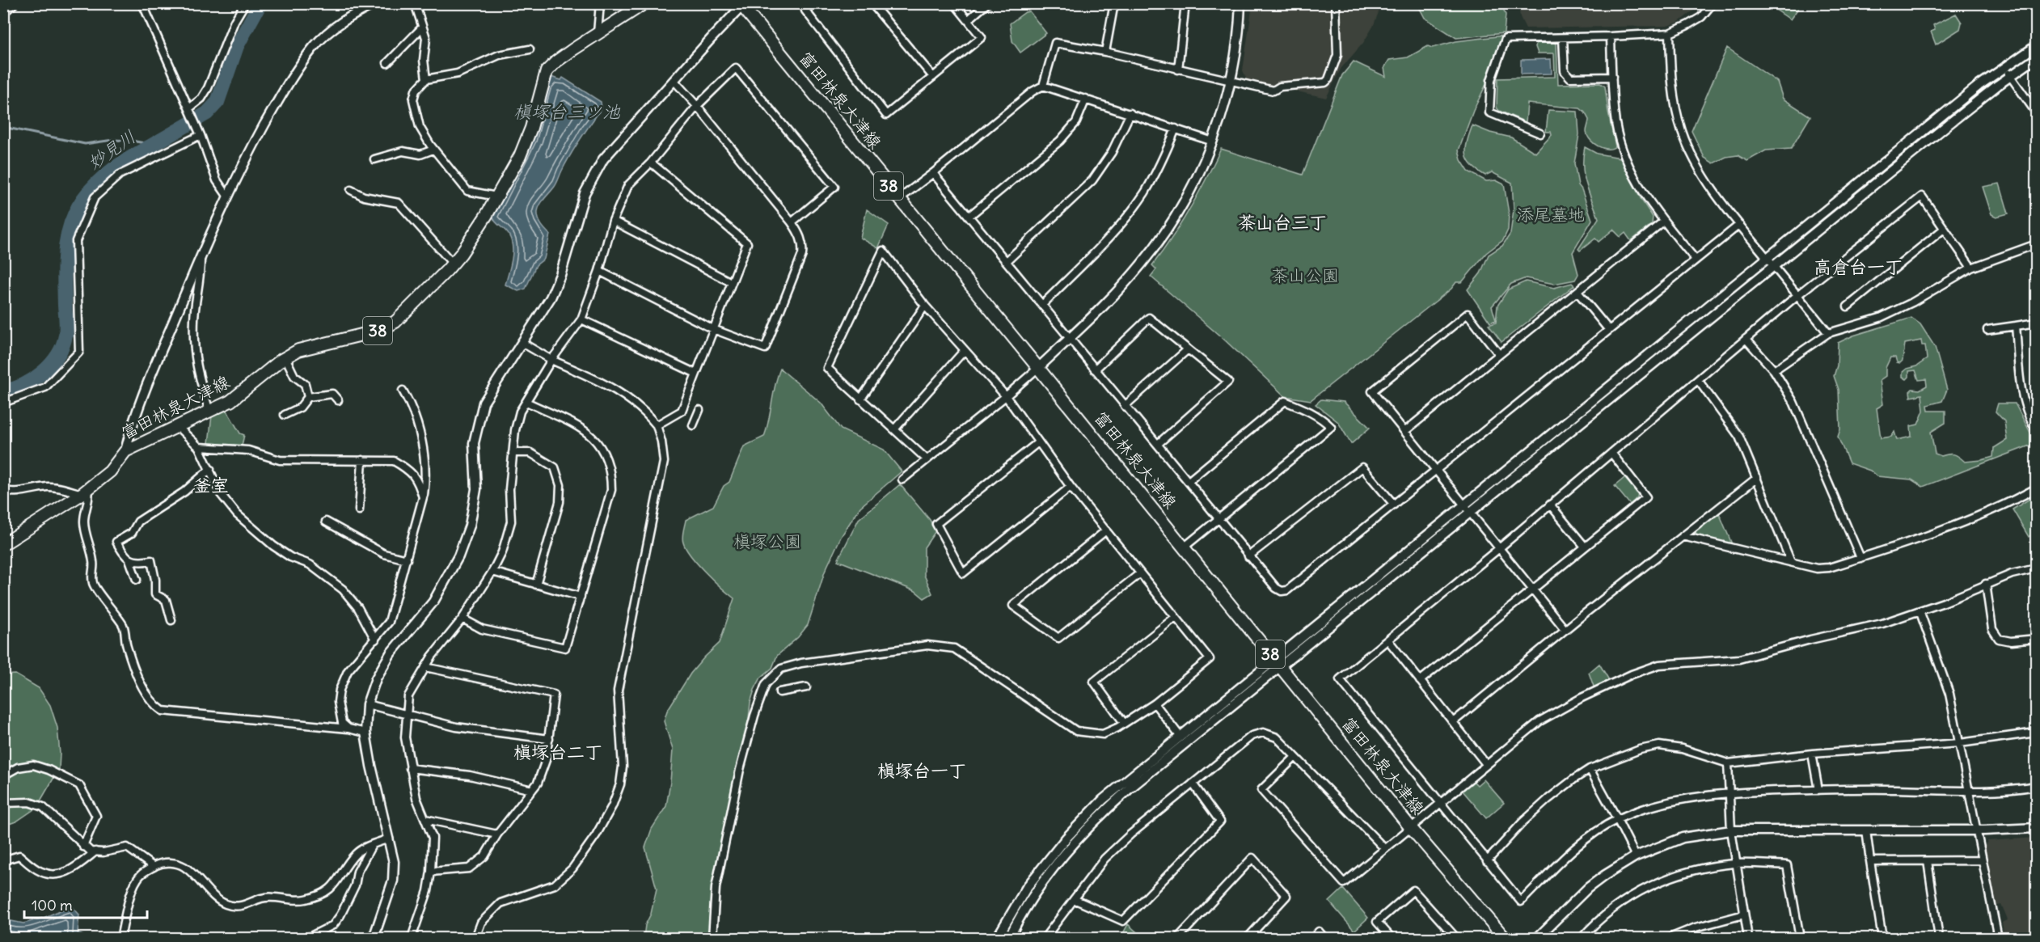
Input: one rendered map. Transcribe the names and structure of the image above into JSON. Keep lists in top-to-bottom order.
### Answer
{
  "streets": {
    "main road": ["富田林泉大津線", "38"]
  },
  "districts": [
    "茶山台三丁",
    "高倉台一丁",
    "釜室",
    "槇塚台二丁",
    "槇塚台一丁"
  ],
  "water": ["槇塚台三ツ池", "妙見川"],
  "parks": ["添尾墓地", "茶山公園", "槇塚公園"],
  "scale_bar": "100 m"
}
